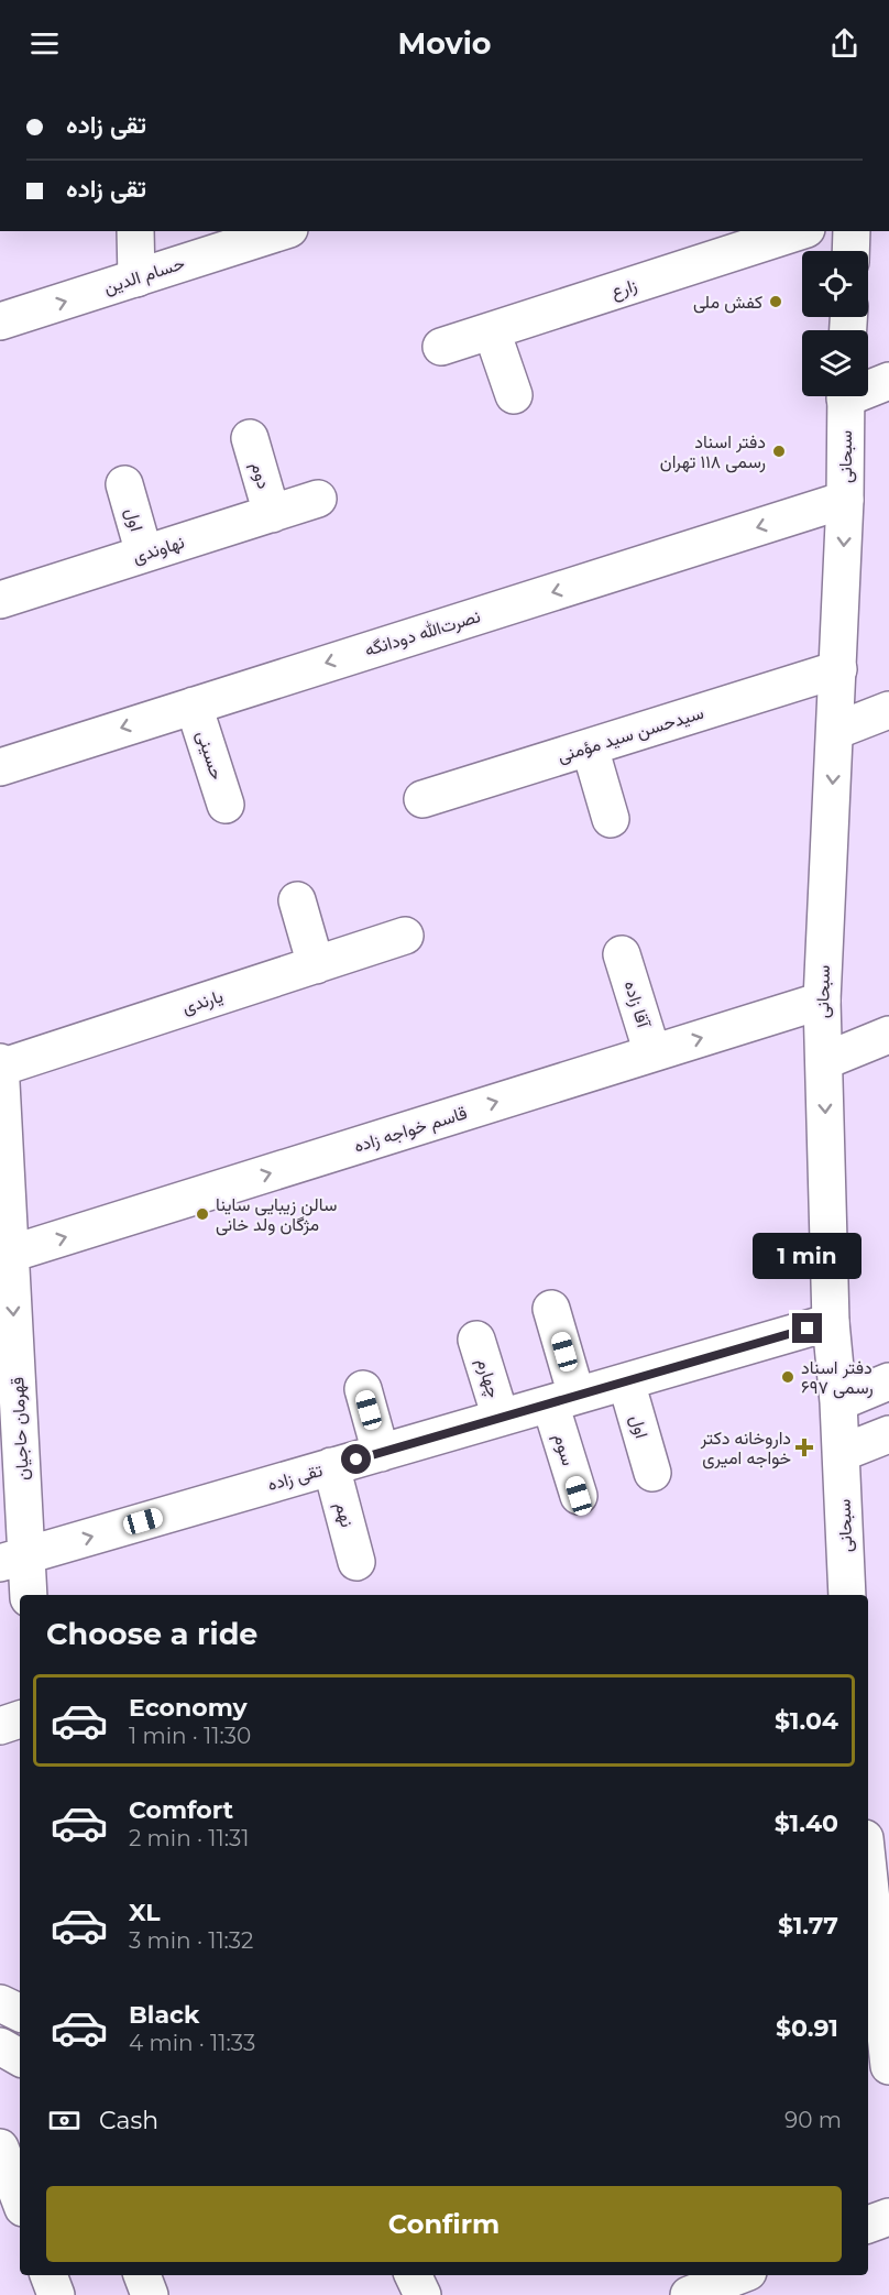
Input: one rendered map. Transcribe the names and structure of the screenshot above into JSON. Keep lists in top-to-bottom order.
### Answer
{
  "streets": {
    "street": [
      "حسام الدین",
      "زارع",
      "سبحانی",
      "دوم",
      "اول",
      "نهاوندی",
      "نصرت‌الله دودانگه",
      "سیدحسن سید مؤمنی",
      "حسینی",
      "یارندی",
      "آقا زاده",
      "قاسم خواجه زاده",
      "چهارم",
      "قهرمان حاجیان",
      "سوم",
      "تقی زاده",
      "نهم"
    ]
  },
  "crossings": [
    ["سبحانی", "نصرت‌الله دودانگه"],
    ["سبحانی", "سیدحسن سید مؤمنی"],
    ["سبحانی", "قاسم خواجه زاده"],
    ["سبحانی", "تقی زاده"],
    ["دوم", "نهاوندی"],
    ["اول", "نهاوندی"],
    ["اول", "تقی زاده"],
    ["نصرت‌الله دودانگه", "حسینی"],
    ["یارندی", "قهرمان حاجیان"],
    ["آقا زاده", "قاسم خواجه زاده"],
    ["قاسم خواجه زاده", "قهرمان حاجیان"],
    ["چهارم", "تقی زاده"],
    ["قهرمان حاجیان", "تقی زاده"],
    ["سوم", "تقی زاده"],
    ["تقی زاده", "نهم"]
  ],
  "one_way": [
    "حسام الدین",
    "سبحانی",
    "نصرت‌الله دودانگه",
    "قاسم خواجه زاده",
    "قهرمان حاجیان",
    "تقی زاده"
  ],
  "places": {
    "other": [
      "کفش ملی",
      "دفتر اسناد رسمی ۱۱۸ تهران",
      "سالن زیبایی ساینا مژگان ولد خانی",
      "دفتر اسناد رسمی ۶۹۷"
    ],
    "health": ["داروخانه دکتر خواجه امیری"]
  },
  "page": {
    "header": "Movio",
    "banner": ["تقی زاده", "تقی زاده"],
    "bubble": "1 min",
    "heading": "Choose a ride",
    "list": [
      {
        "name": "Economy",
        "note": "1 min · 11:30",
        "value": "$1.04"
      },
      {
        "name": "Comfort",
        "note": "2 min · 11:31",
        "value": "$1.40"
      },
      {
        "name": "XL",
        "note": "3 min · 11:32",
        "value": "$1.77"
      },
      {
        "name": "Black",
        "note": "4 min · 11:33",
        "value": "$0.91"
      }
    ],
    "pay": ["Cash", "90 m"],
    "buttons": "Confirm"
  }
}
